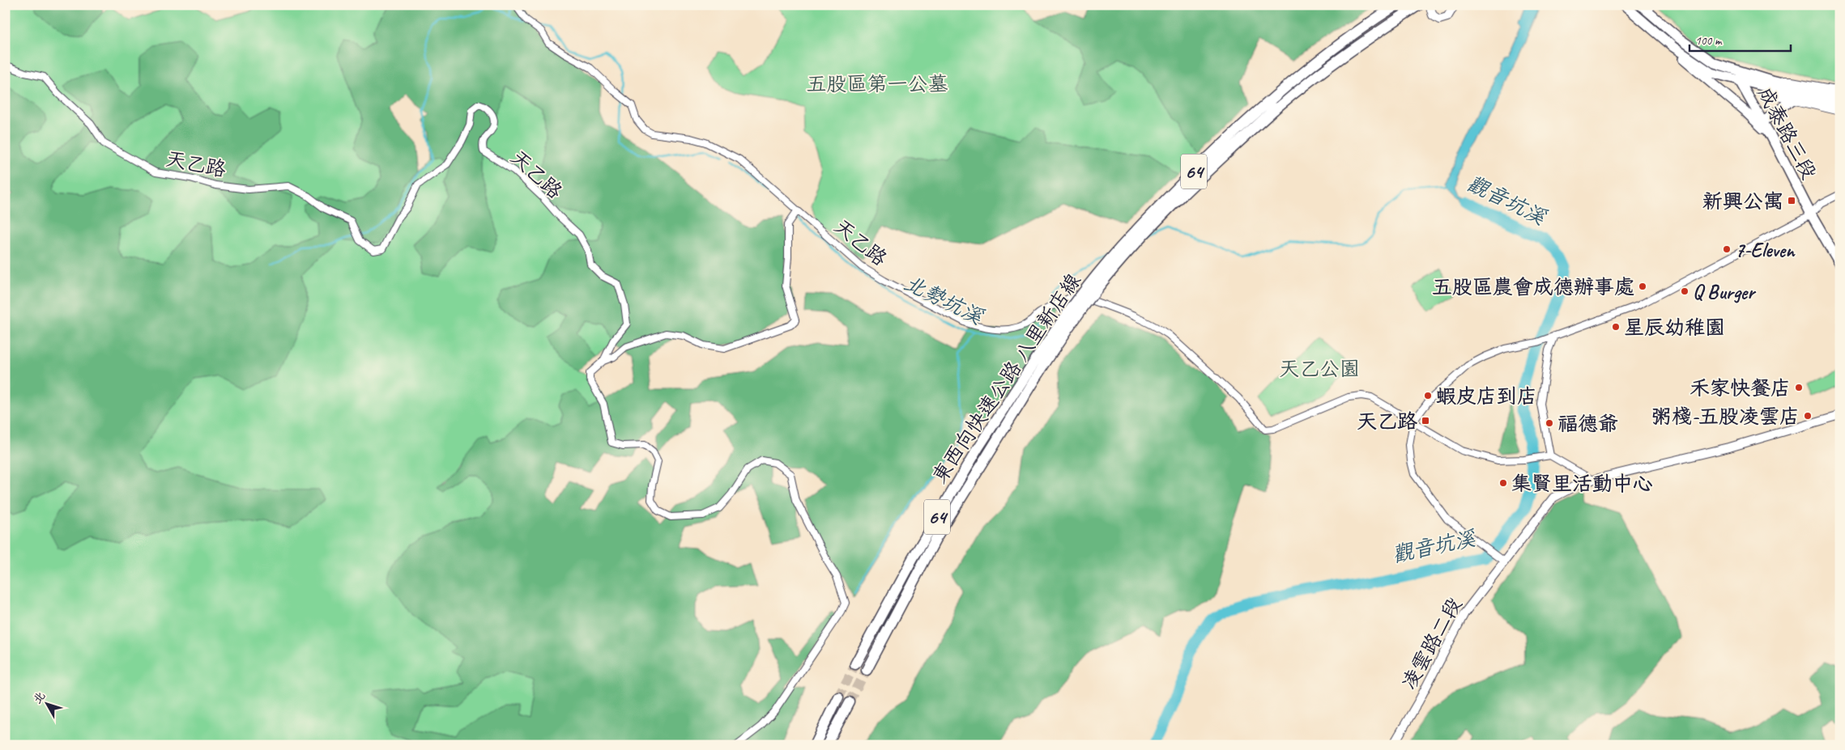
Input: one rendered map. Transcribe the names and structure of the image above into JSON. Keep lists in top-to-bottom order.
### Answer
{
  "streets": {
    "highway": ["64", "東西向快速公路 八里新店線"],
    "main road": ["成泰路三段"],
    "street": ["天乙路", "凌雲路二段"]
  },
  "water": ["觀音坑溪", "北勢坑溪"],
  "parks": ["五股區第一公墓", "天乙公園"],
  "places": {
    "transit": ["新興公寓", "天乙路"],
    "other": [
      "7-Eleven",
      "五股區農會成德辦事處",
      "Q Burger",
      "星辰幼稚園",
      "禾家快餐店",
      "蝦皮店到店",
      "粥棧-五股凌雲店",
      "福德爺",
      "集賢里活動中心"
    ]
  },
  "scale_bar": "100 m",
  "north": "top left"
}
